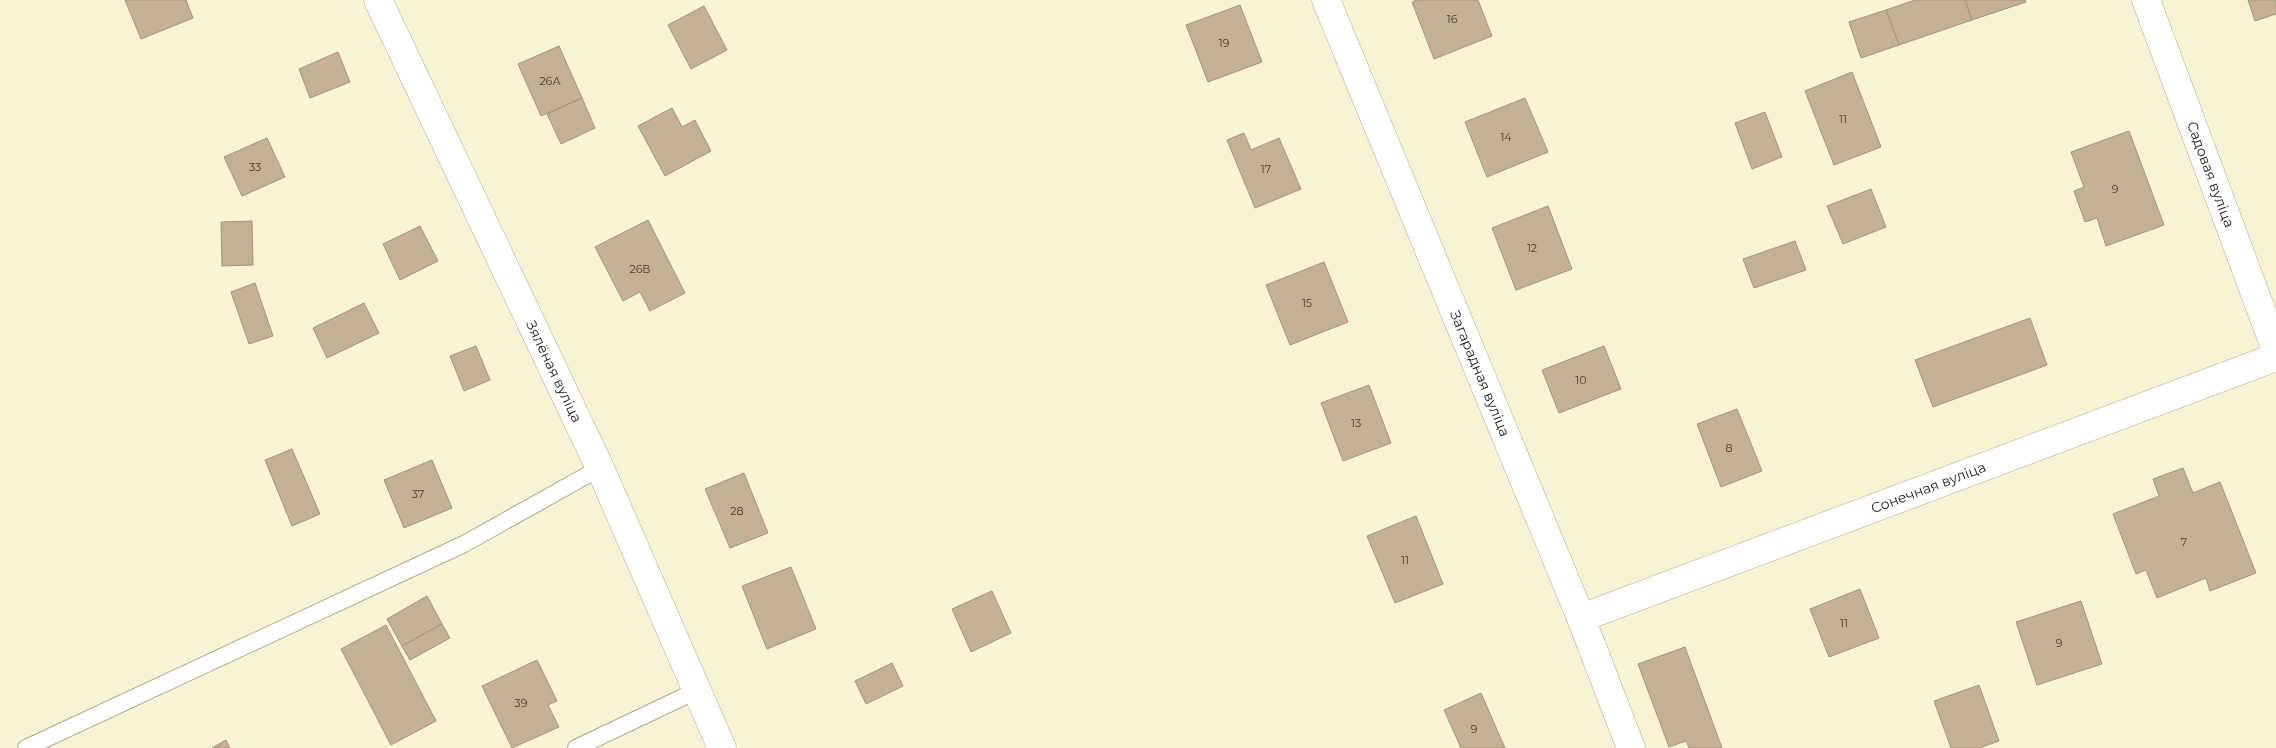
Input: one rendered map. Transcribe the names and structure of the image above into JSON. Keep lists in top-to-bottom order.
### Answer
{
  "streets": {
    "street": [
      "Садовая вуліца",
      "Зялёная вуліца",
      "Загарадная вуліца",
      "Сонечная вуліца"
    ]
  },
  "crossings": [
    ["Загарадная вуліца", "Сонечная вуліца"]
  ],
  "house_numbers": [
    "16",
    "19",
    "26А",
    "11",
    "14",
    "33",
    "17",
    "9",
    "12",
    "26В",
    "15",
    "10",
    "13",
    "8",
    "37",
    "28",
    "7",
    "11",
    "11",
    "9",
    "39",
    "9"
  ]
}
